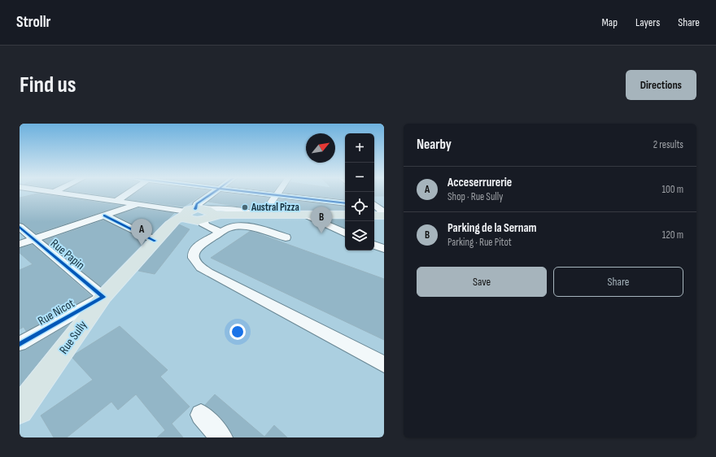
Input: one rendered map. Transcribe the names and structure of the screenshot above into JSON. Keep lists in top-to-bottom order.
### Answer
{
  "streets": {
    "main road": ["Rue Sully"],
    "street": ["Rue Papin", "Rue Nicot"]
  },
  "crossings": [
    ["Rue Papin", "Rue Nicot"],
    ["Rue Papin", "Rue Sully"],
    ["Rue Nicot", "Rue Sully"]
  ],
  "places": ["Austral Pizza"],
  "north": "top right",
  "page": {
    "header": "Strollr",
    "nav": ["Map", "Layers", "Share"],
    "buttons": [
      "Directions",
      ["Save", "Share"]
    ],
    "title": "Find us",
    "heading": ["Nearby", "2 results"],
    "map_buttons": ["+", "−"],
    "list": [
      {
        "mark": "A",
        "name": "Acceserrurerie",
        "note": "Shop · Rue Sully",
        "value": "100 m"
      },
      {
        "mark": "B",
        "name": "Parking de la Sernam",
        "note": "Parking · Rue Pitot",
        "value": "120 m"
      }
    ],
    "pins": ["B", "A"]
  }
}
